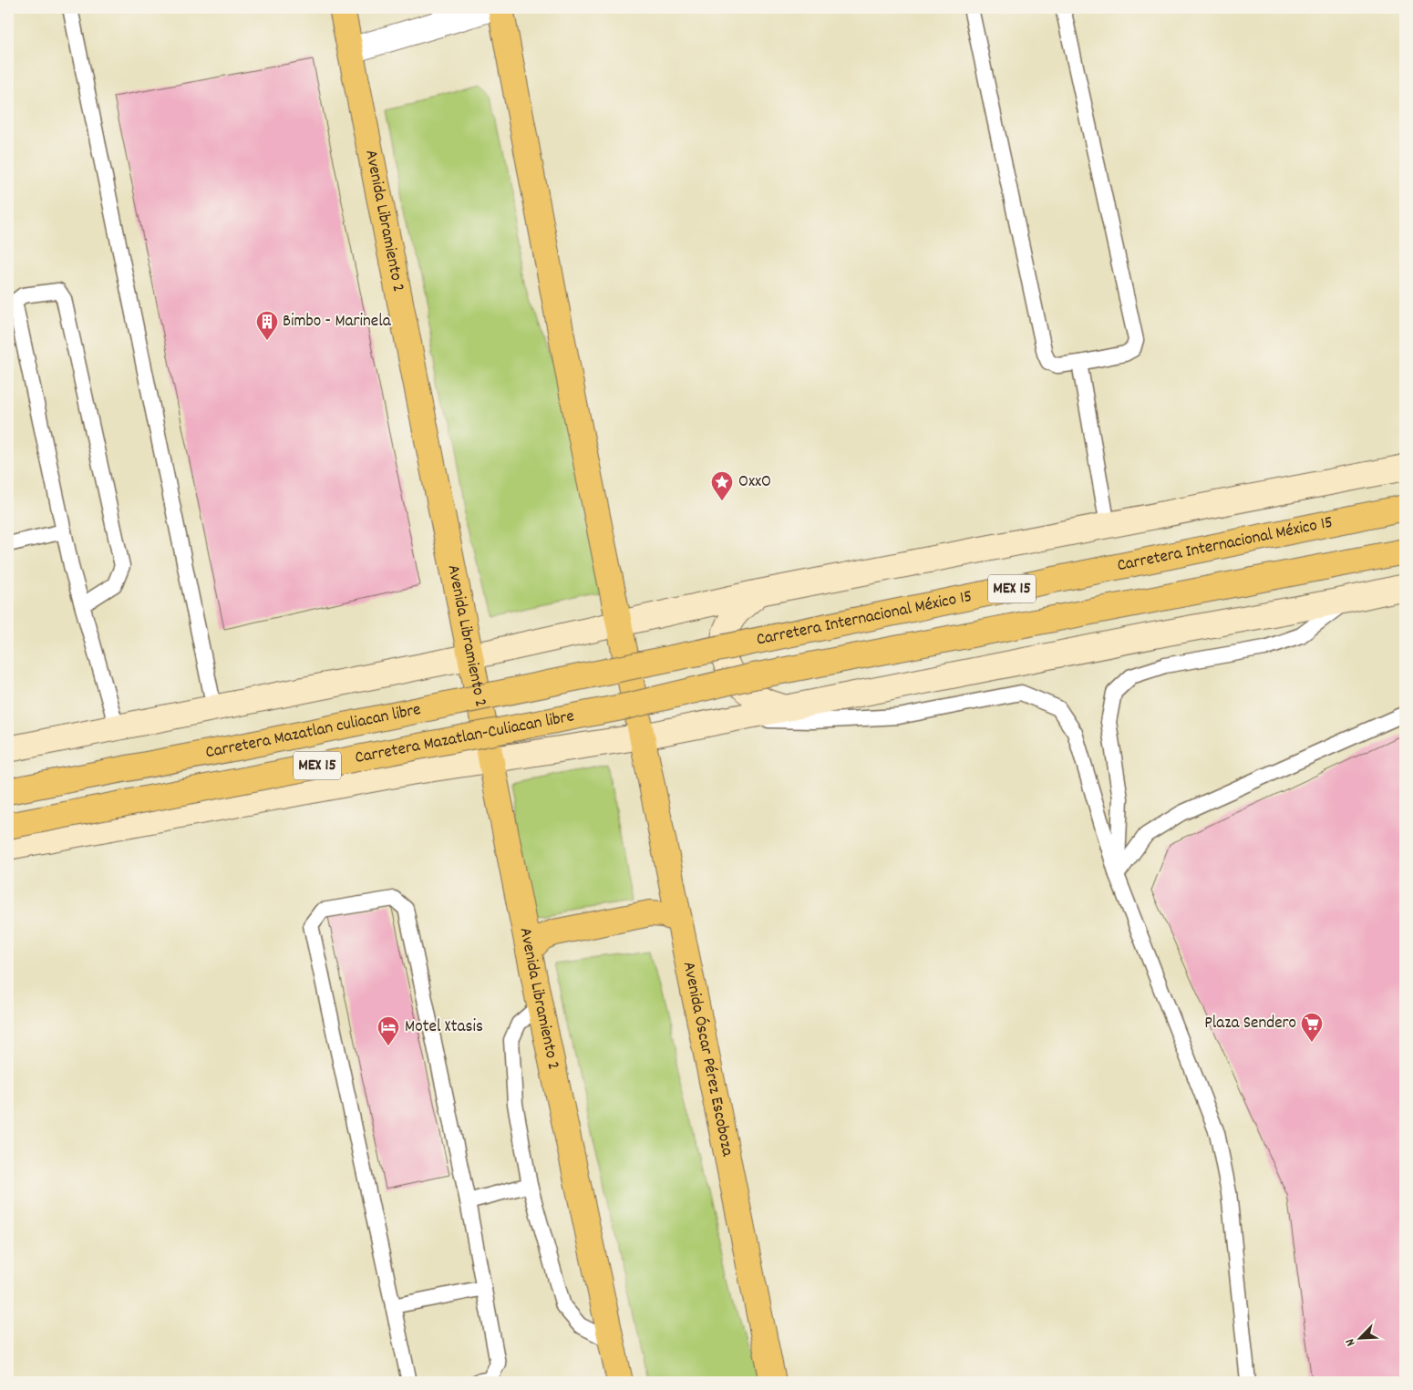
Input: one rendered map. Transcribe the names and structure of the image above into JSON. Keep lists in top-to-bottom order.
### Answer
{
  "streets": {
    "main road": [
      "Avenida Libramiento 2",
      "Carretera Internacional México 15",
      "MEX 15",
      "Carretera Mazatlan culiacan libre",
      "Carretera Mazatlan-Culiacan libre",
      "Avenida Óscar Pérez Escoboza"
    ]
  },
  "crossings": [
    ["Carretera Internacional México 15", "Carretera Mazatlan culiacan libre"],
    ["Carretera Internacional México 15", "Carretera Mazatlan-Culiacan libre"]
  ],
  "places": {
    "building": ["Bimbo - Marinela"],
    "place": ["OxxO"],
    "supermarket": ["Plaza Sendero"],
    "hotel": ["Motel Xtasis"]
  },
  "north": "bottom left"
}
